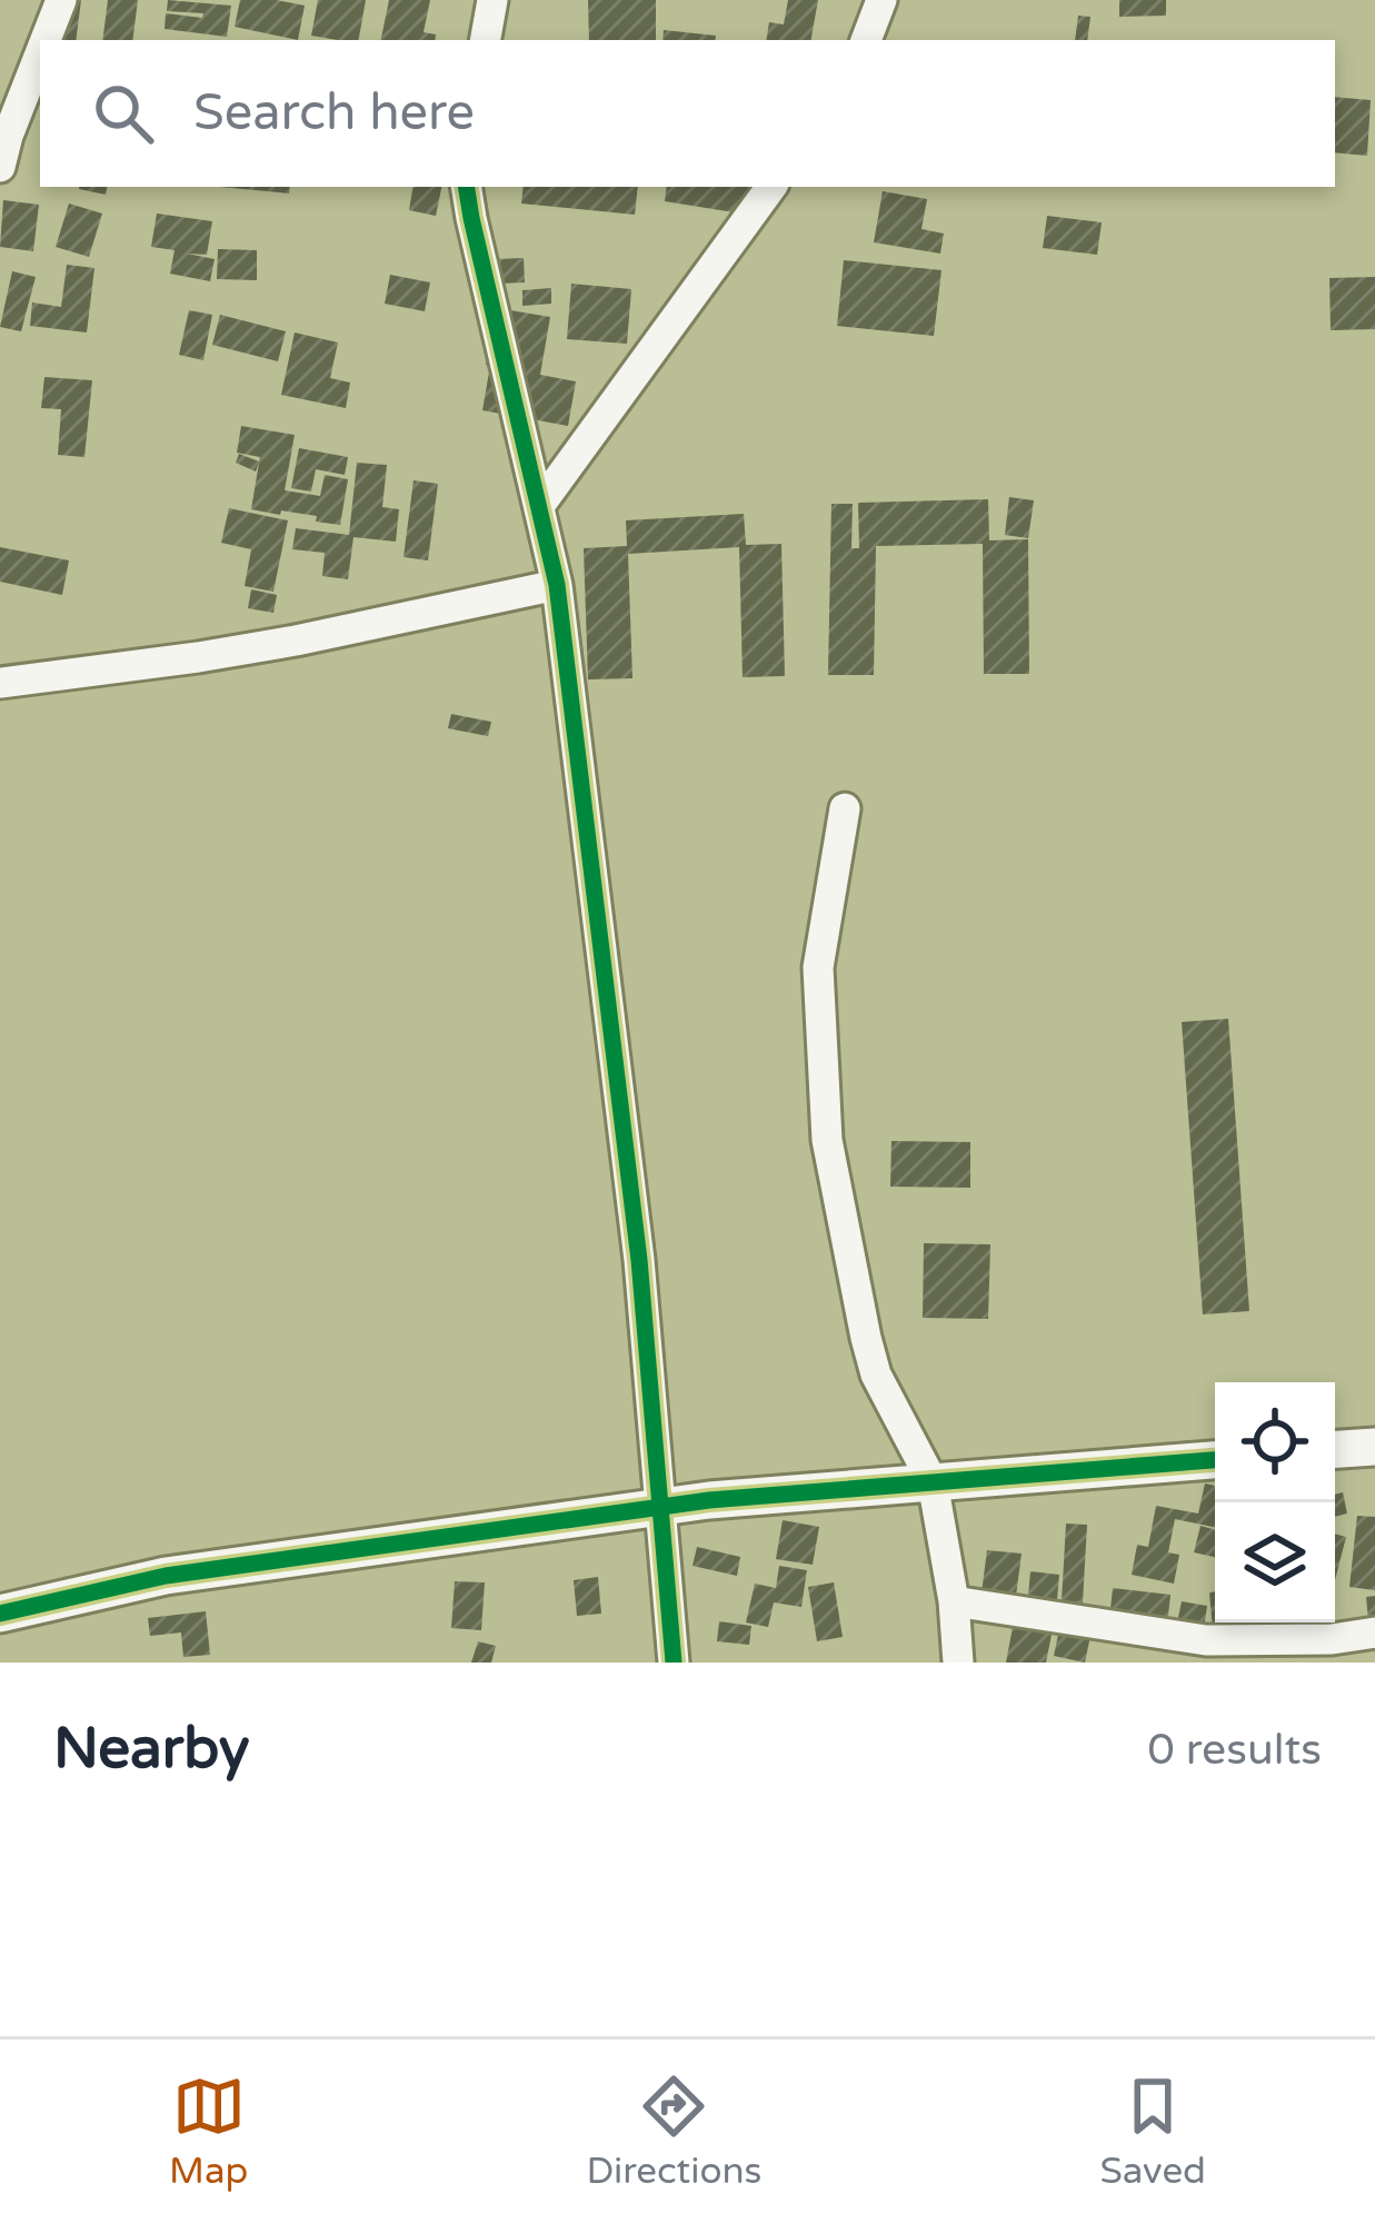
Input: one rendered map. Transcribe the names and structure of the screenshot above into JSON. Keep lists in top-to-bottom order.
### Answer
{
  "page": {
    "search": "Search here",
    "heading": ["Nearby", "0 results"],
    "nav": ["Map", "Directions", "Saved"]
  }
}
